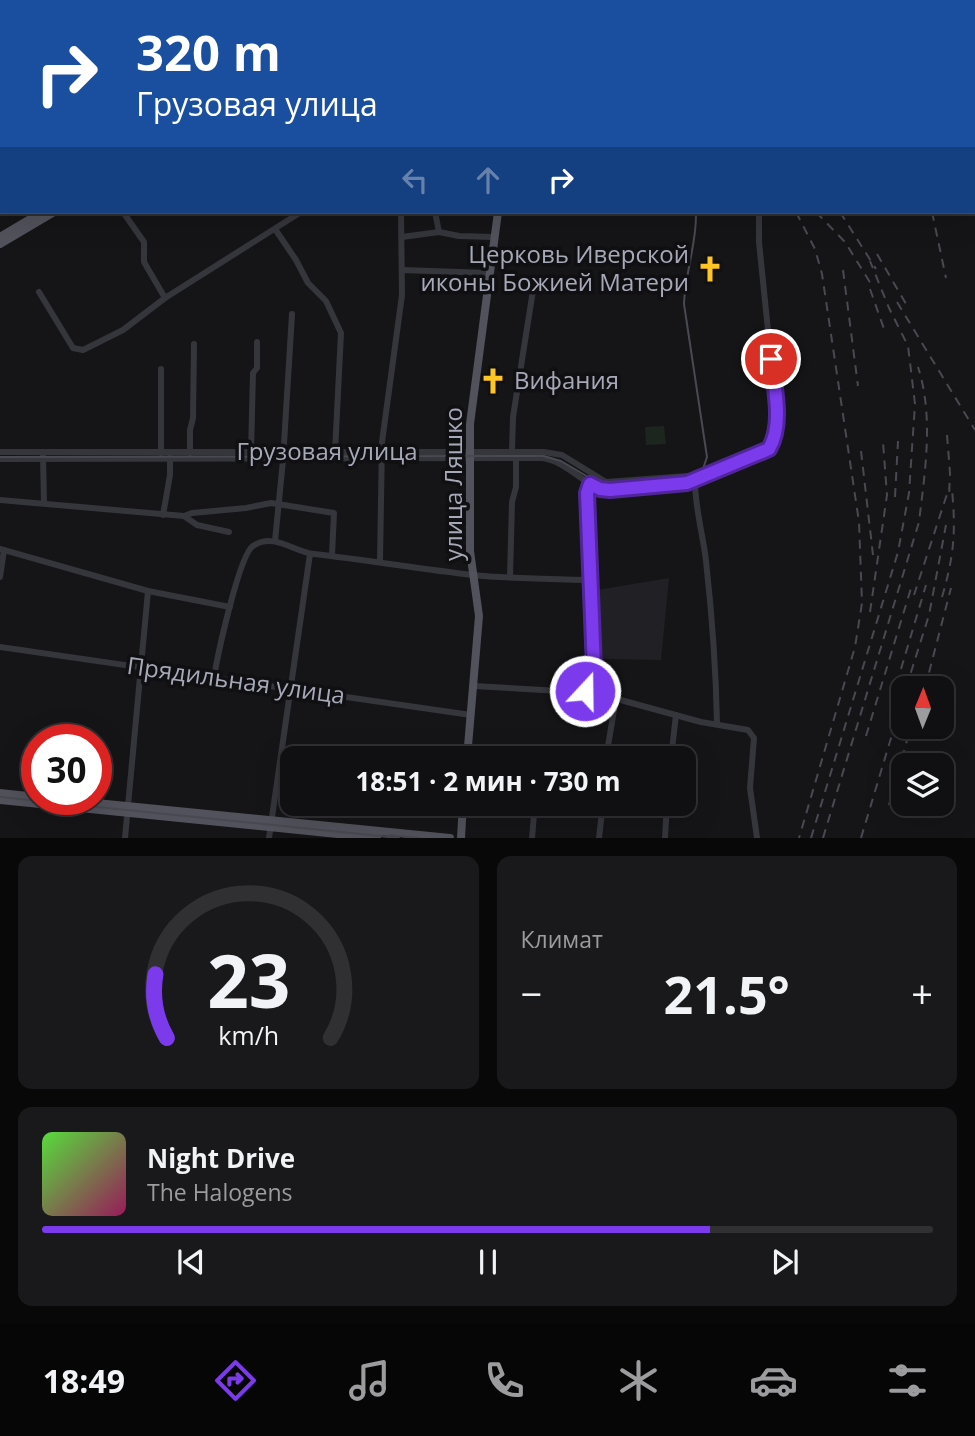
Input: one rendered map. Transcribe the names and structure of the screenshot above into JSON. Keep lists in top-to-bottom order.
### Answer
{
  "streets": {
    "main road": ["улица Ляшко"],
    "street": ["Грузовая улица", "Прядильная улица"]
  },
  "crossings": [
    ["Грузовая улица", "улица Ляшко"],
    ["улица Ляшко", "Прядильная улица"]
  ],
  "places": {
    "church": ["Церковь Иверской иконы Божией Матери", "Вифания"]
  },
  "north": "top",
  "page": {
    "turn": ["320 m", "Грузовая улица"],
    "limit": "30",
    "trip": "18:51 · 2 мин · 730 m",
    "tile": "Климат",
    "heat": ["−", "21.5°", "+"],
    "song": ["Night Drive", "The Halogens"],
    "tabs": "18:49",
    "gauge": ["23", "km/h"]
  }
}
